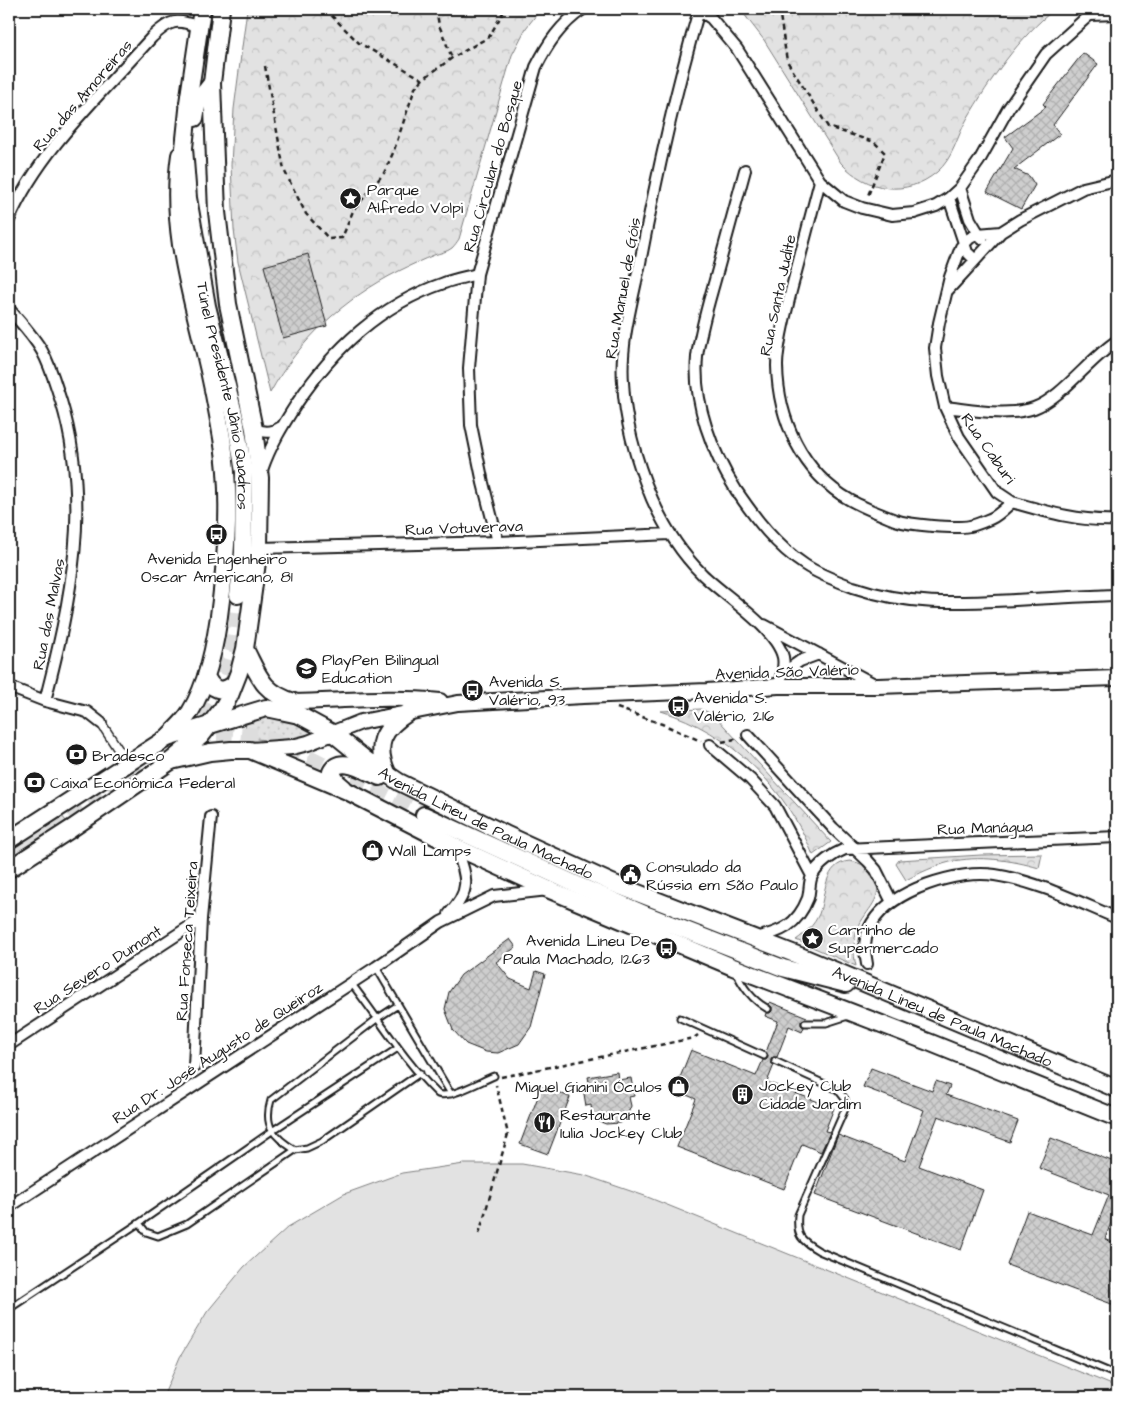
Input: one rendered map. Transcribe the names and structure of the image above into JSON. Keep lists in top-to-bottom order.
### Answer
{
  "streets": {
    "main road": ["Túnel Presidente Jânio Quadros", "Avenida São Valério", "Avenida Lineu de Paula Machado"],
    "street": [
      "Rua das Amoreiras",
      "Rua Circular do Bosque",
      "Rua Manuel de Góis",
      "Rua Santa Judite",
      "Rua Caburi",
      "Rua Votuverava",
      "Rua das Malvas",
      "Rua Manágua",
      "Rua Fonseca Teixeira",
      "Rua Severo Dumont",
      "Rua Dr. José Augusto de Queiroz"
    ]
  },
  "crossings": [
    ["Rua Manuel de Góis", "Rua Votuverava"],
    ["Rua Manuel de Góis", "Avenida São Valério"],
    ["Rua Santa Judite", "Rua Caburi"],
    ["Avenida São Valério", "Avenida Lineu de Paula Machado"],
    ["Rua Fonseca Teixeira", "Rua Severo Dumont"]
  ],
  "places": {
    "place": ["Parque Alfredo Volpi", "Carrinho de Supermercado"],
    "bus stop": [
      "Avenida Engenheiro Oscar Americano, 81",
      "Avenida S. Valério, 93",
      "Avenida S. Valério, 216",
      "Avenida Lineu De Paula Machado, 1263"
    ],
    "school or university": ["PlayPen Bilingual Education"],
    "bank": ["Bradesco", "Caixa Econômica Federal"],
    "shop": ["Wall Lamps", "Miguel Gianini Óculos"],
    "public building": ["Consulado da Rússia em São Paulo"],
    "building": ["Jockey Club Cidade Jardim"],
    "restaurant": ["Restaurante Iulia Jockey Club"]
  }
}
